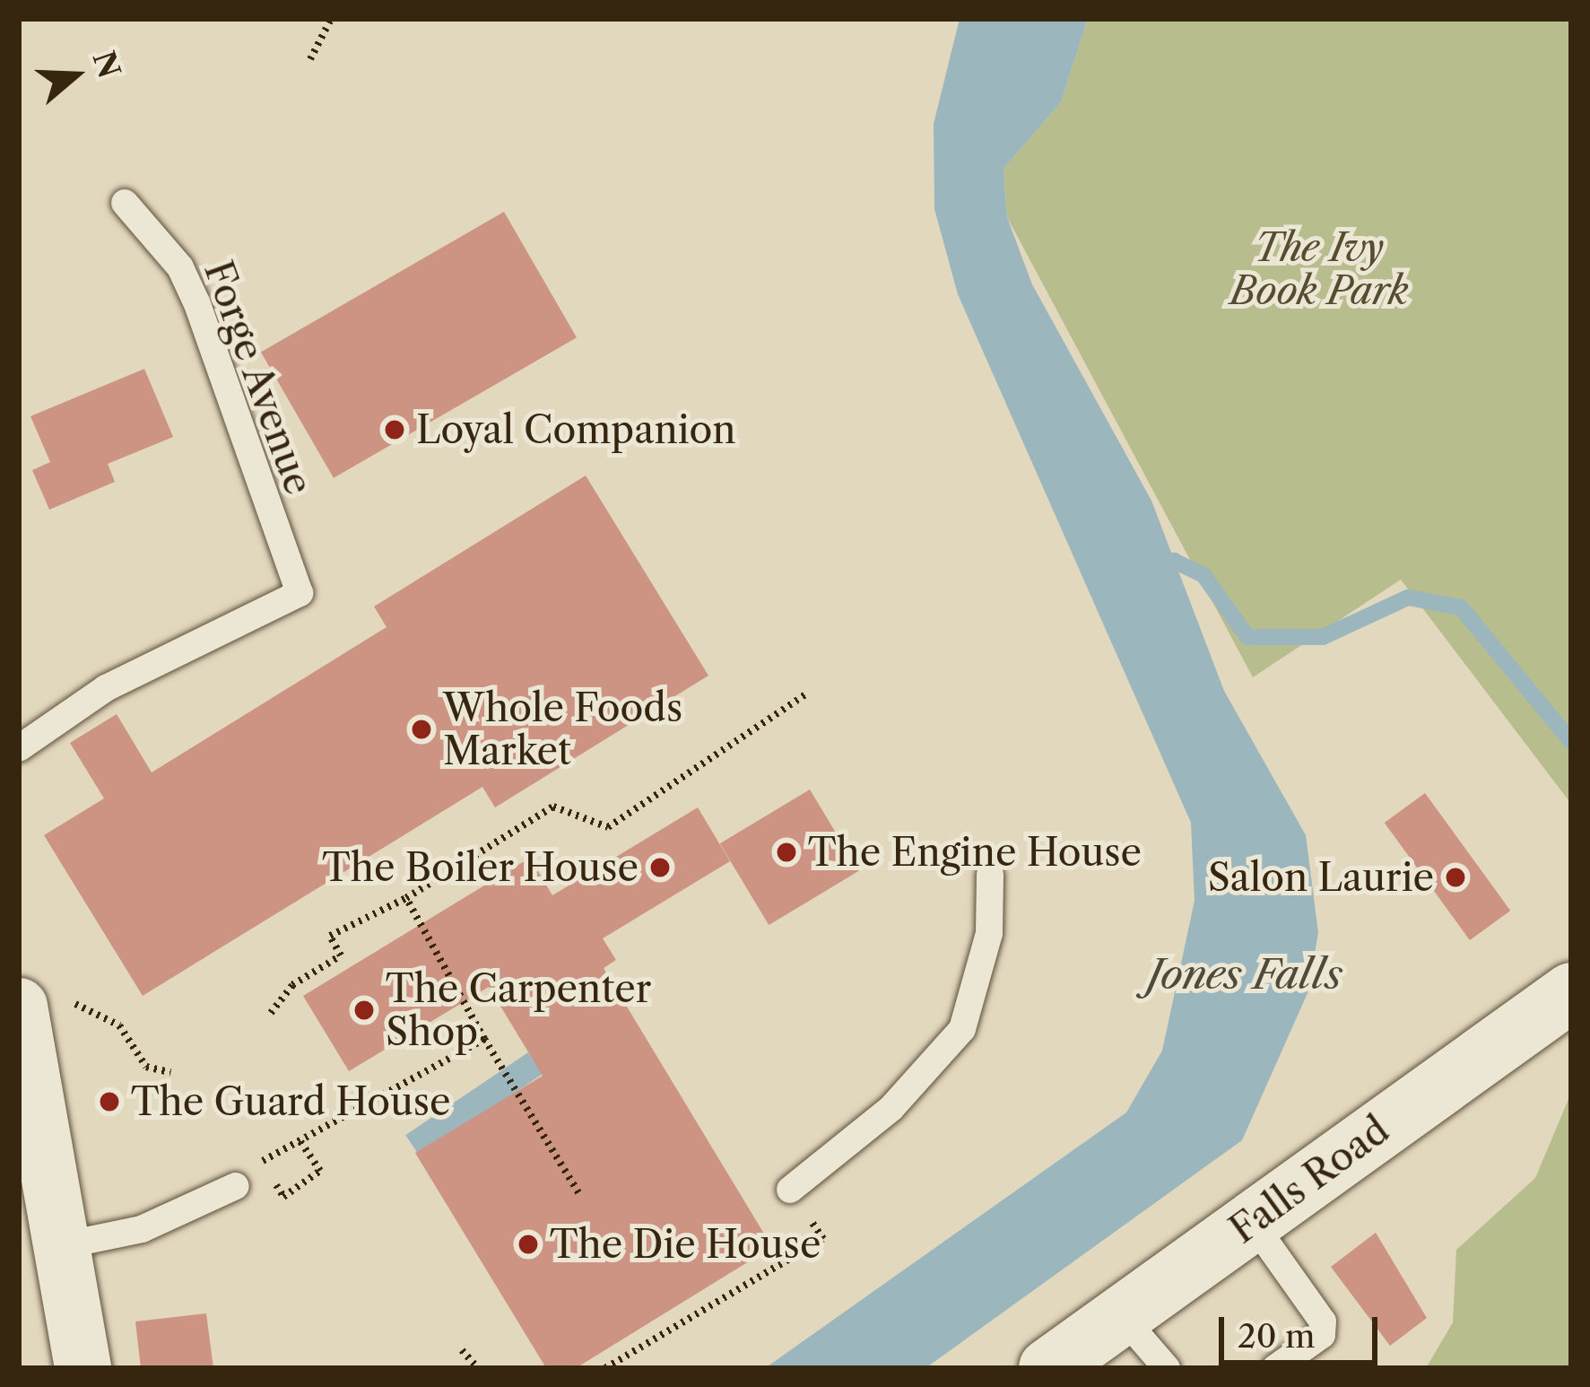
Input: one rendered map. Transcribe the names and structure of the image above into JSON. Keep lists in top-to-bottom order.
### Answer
{
  "streets": {
    "main road": ["Falls Road"],
    "lane": ["Forge Avenue"]
  },
  "water": ["Jones Falls"],
  "parks": ["The Ivy Book Park"],
  "places": [
    "Loyal Companion",
    "Whole Foods Market",
    "The Engine House",
    "The Boiler House",
    "Salon Laurie",
    "The Carpenter Shop",
    "The Guard House",
    "The Die House"
  ],
  "scale_bar": "20 m",
  "north": "right"
}
